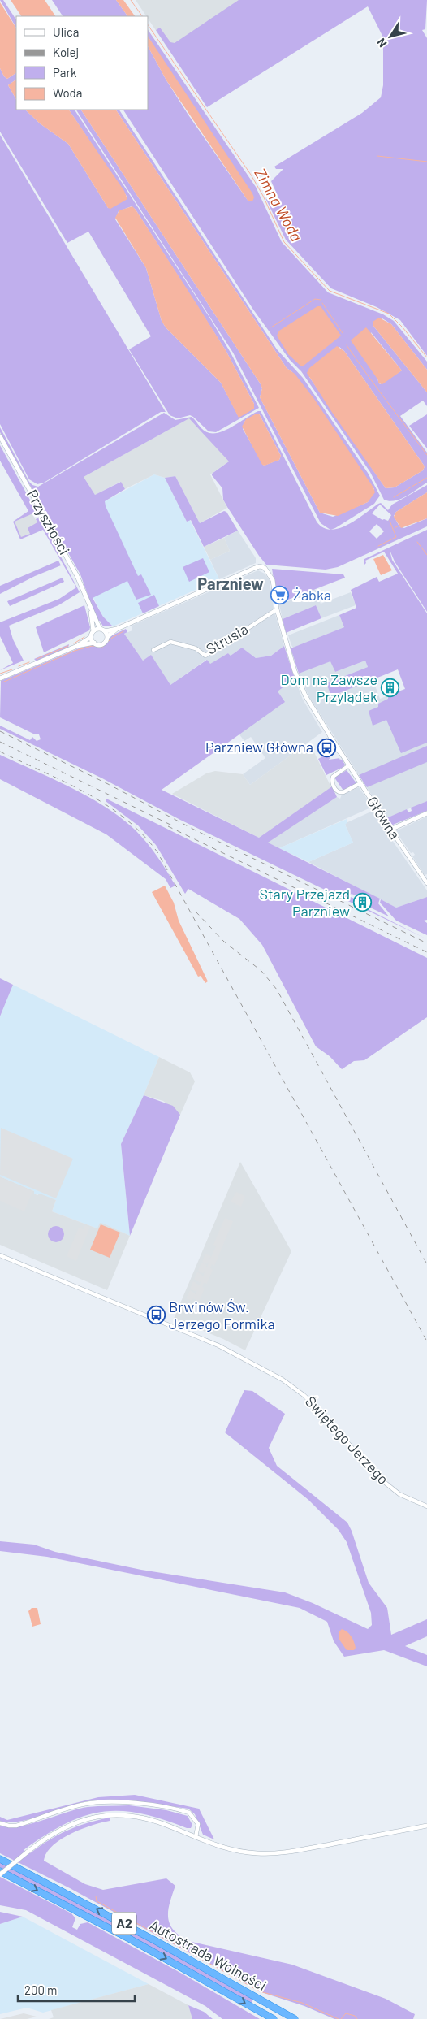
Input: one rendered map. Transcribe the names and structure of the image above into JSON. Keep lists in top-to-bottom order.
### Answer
{
  "streets": {
    "highway": ["A2", "Autostrada Wolności"],
    "street": [
      "Przyszłości",
      "Strusia",
      "Główna",
      "Świętego Jerzego"
    ]
  },
  "crossings": [
    ["Strusia", "Główna"]
  ],
  "districts": ["Parzniew"],
  "water": ["Zimna Woda"],
  "places": {
    "supermarket": ["Żabka"],
    "building": ["Dom na Zawsze Przylądek", "Stary Przejazd Parzniew"],
    "bus stop": ["Parzniew Główna", "Brwinów Św. Jerzego Formika"]
  },
  "legend": [
    "Ulica",
    "Kolej",
    "Park",
    "Woda"
  ],
  "scale_bar": "200 m",
  "north": "bottom left"
}
